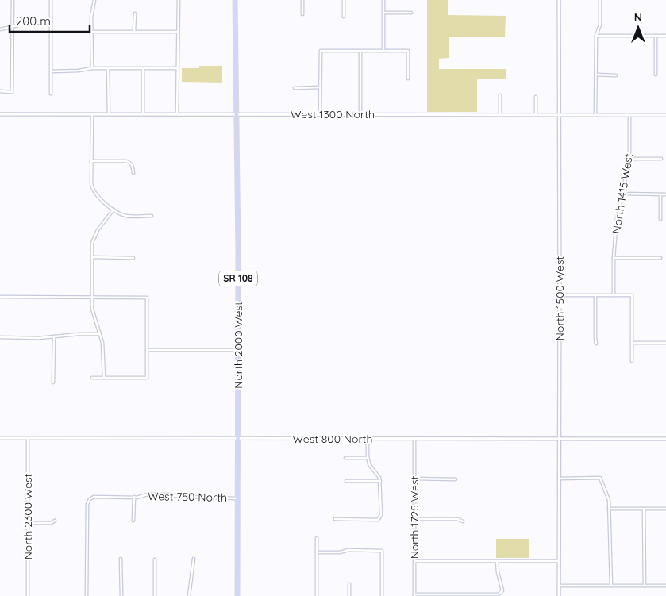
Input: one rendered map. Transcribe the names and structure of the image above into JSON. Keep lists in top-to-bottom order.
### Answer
{
  "streets": {
    "main road": ["SR 108", "North 2000 West"],
    "street": [
      "West 1300 North",
      "North 1415 West",
      "North 1500 West",
      "West 800 North",
      "West 750 North",
      "North 2300 West",
      "North 1725 West"
    ]
  },
  "crossings": [
    ["West 1300 North", "North 1415 West"],
    ["West 1300 North", "North 1500 West"],
    ["West 1300 North", "North 2000 West"],
    ["North 1500 West", "West 800 North"],
    ["North 2000 West", "West 800 North"],
    ["North 2000 West", "West 750 North"],
    ["West 800 North", "North 2300 West"],
    ["West 800 North", "North 1725 West"]
  ],
  "scale_bar": "200 m",
  "north": "top"
}
